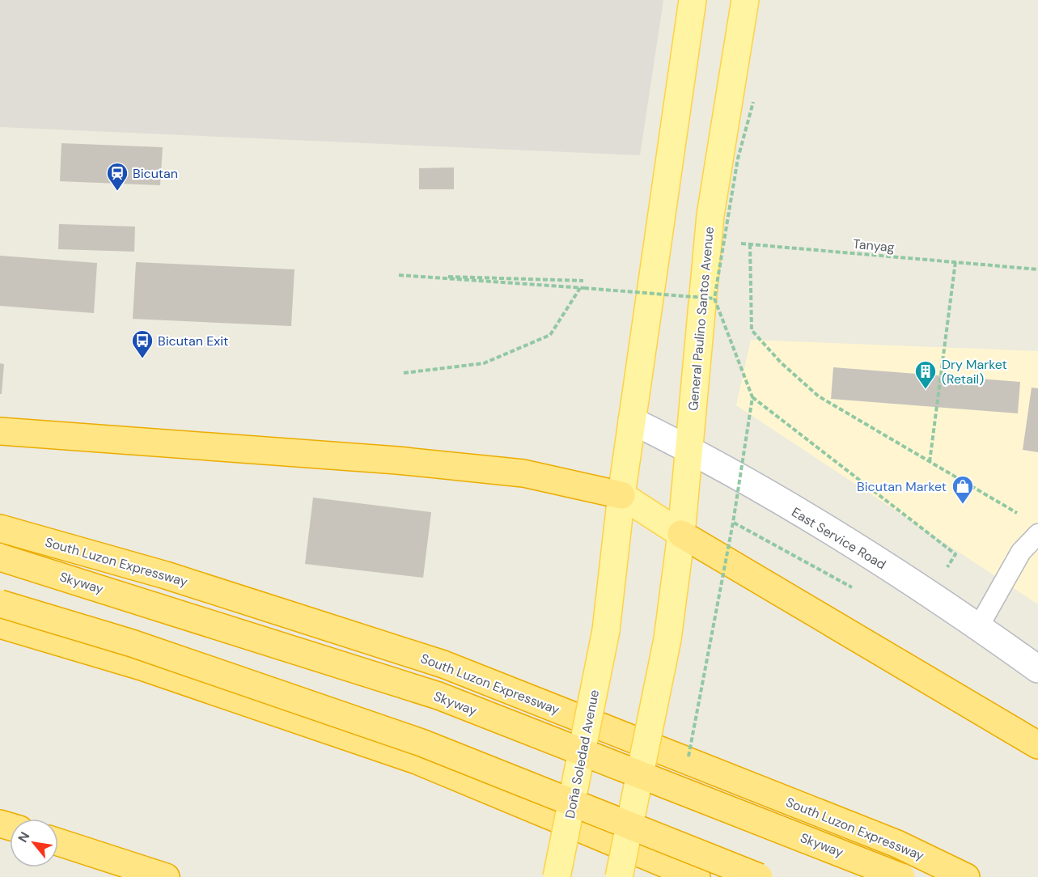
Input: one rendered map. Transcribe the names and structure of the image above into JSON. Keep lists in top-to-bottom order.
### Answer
{
  "streets": {
    "highway": ["South Luzon Expressway", "Skyway"],
    "main road": ["General Paulino Santos Avenue", "East Service Road", "Doña Soledad Avenue"],
    "path": ["Tanyag"]
  },
  "crossings": [
    ["Tanyag", "General Paulino Santos Avenue"],
    ["General Paulino Santos Avenue", "East Service Road"]
  ],
  "places": {
    "station": ["Bicutan"],
    "bus stop": ["Bicutan Exit"],
    "building": ["Dry Market (Retail)"],
    "shop": ["Bicutan Market"]
  },
  "north": "top left"
}
